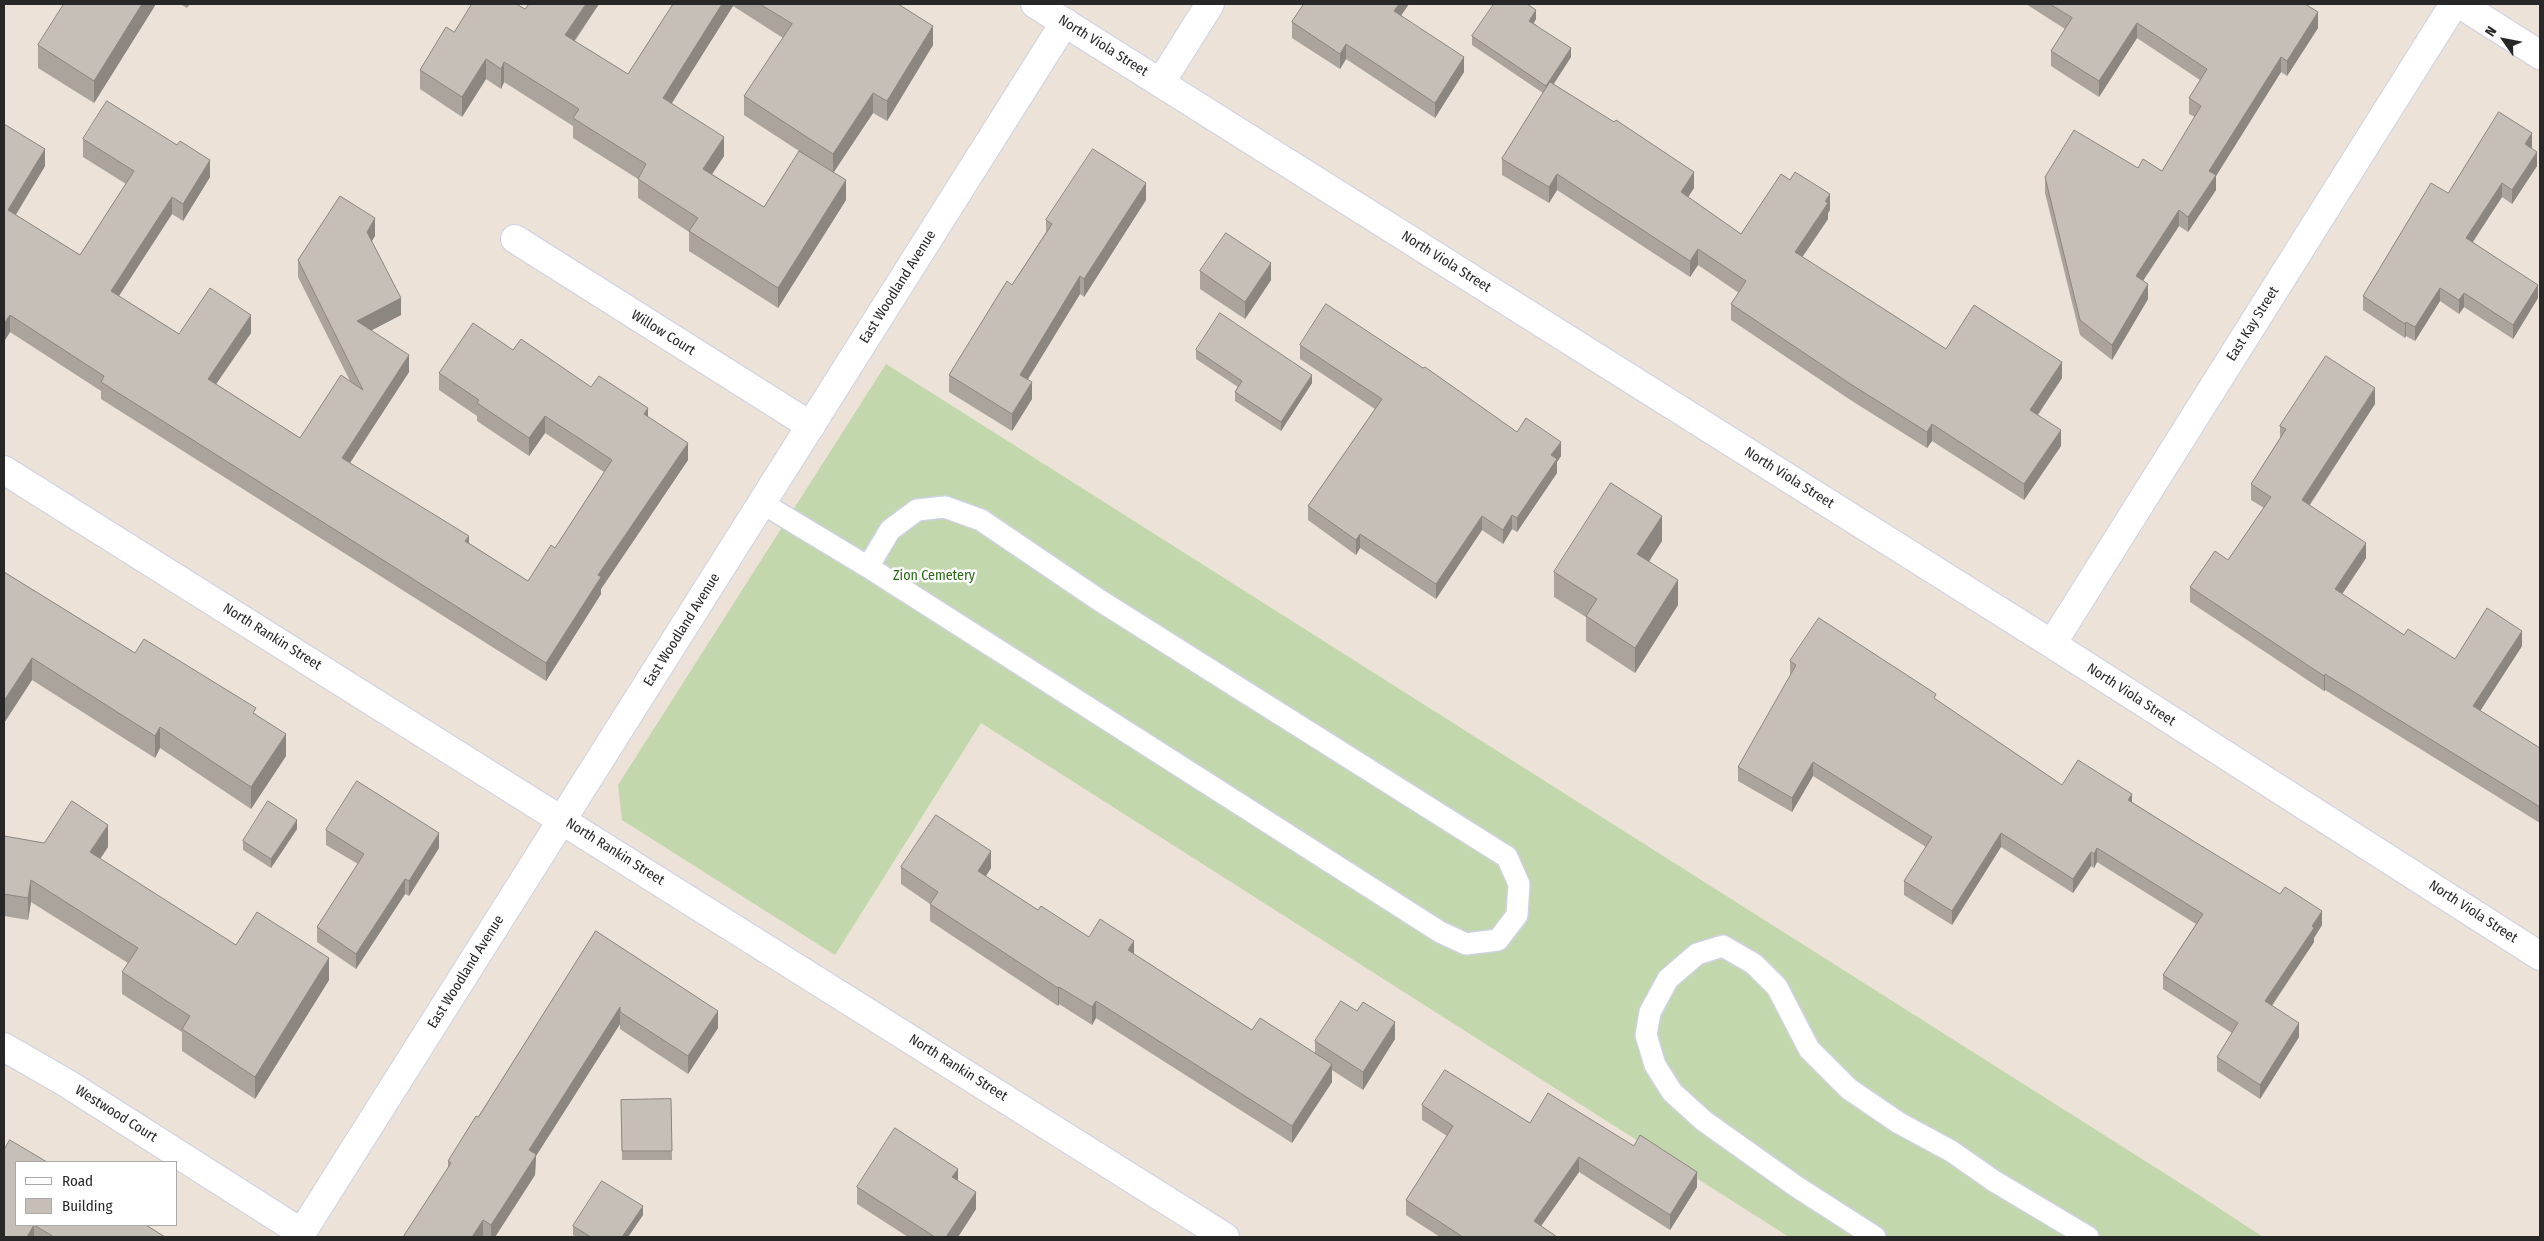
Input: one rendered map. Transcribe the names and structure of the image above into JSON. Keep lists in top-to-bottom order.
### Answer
{
  "streets": {
    "street": [
      "North Viola Street",
      "East Woodland Avenue",
      "East Kay Street",
      "Willow Court",
      "North Rankin Street",
      "Westwood Court"
    ]
  },
  "crossings": [
    ["North Viola Street", "East Woodland Avenue"],
    ["North Viola Street", "East Kay Street"],
    ["East Woodland Avenue", "Willow Court"],
    ["East Woodland Avenue", "North Rankin Street"],
    ["East Woodland Avenue", "Westwood Court"]
  ],
  "parks": ["Zion Cemetery"],
  "legend": ["Road", "Building"],
  "north": "top left"
}
